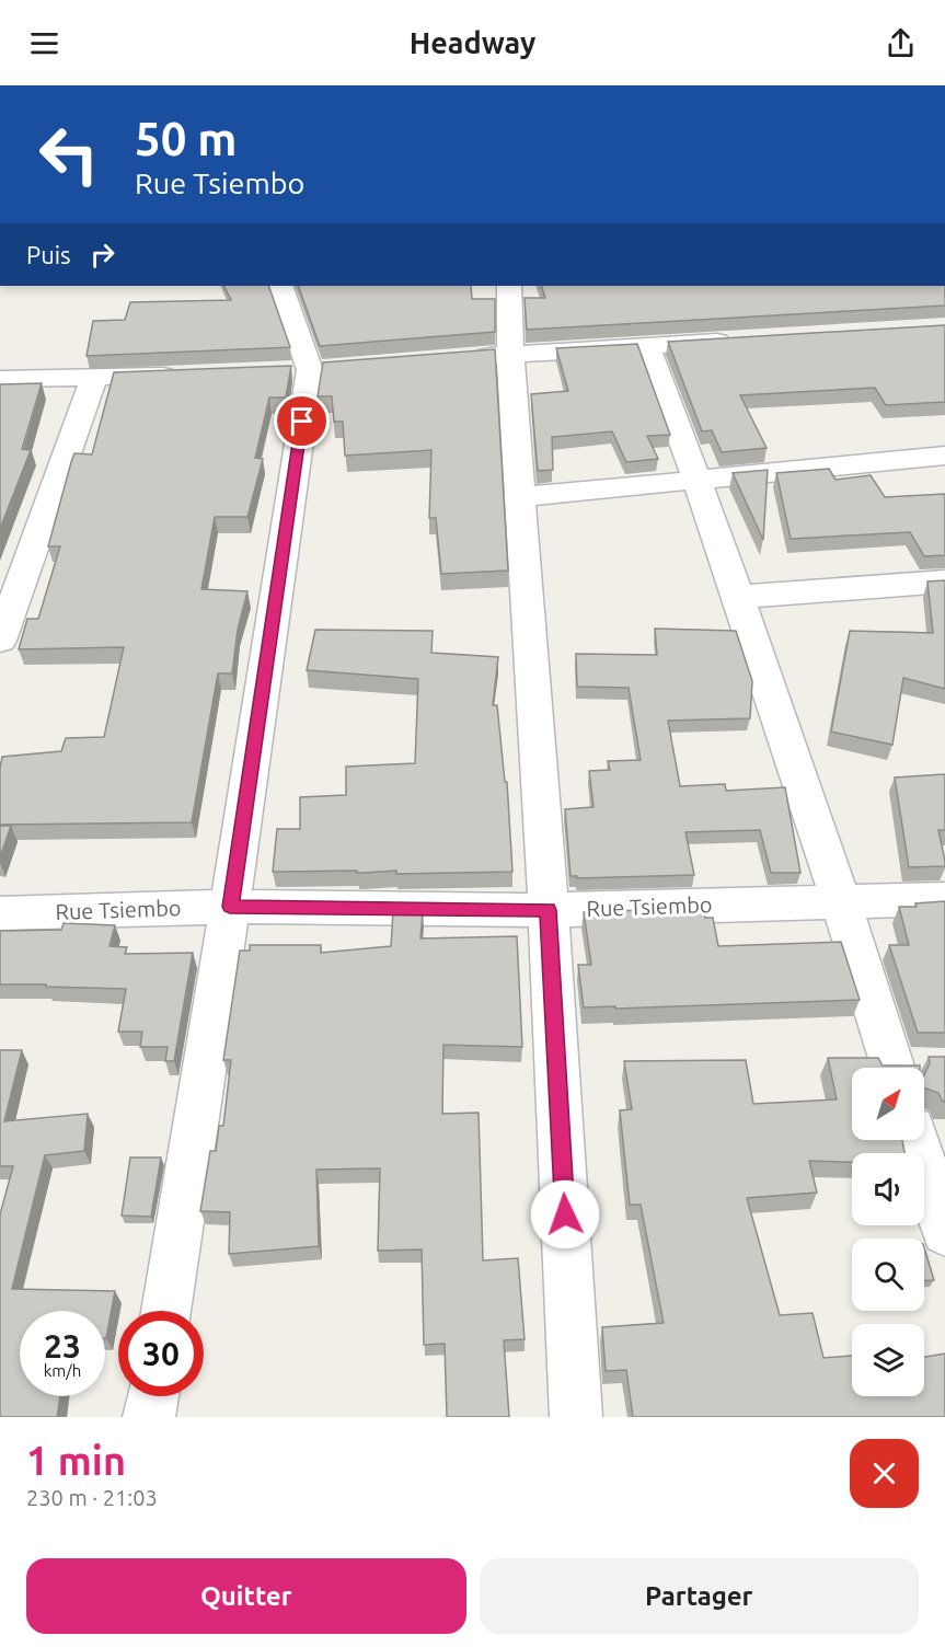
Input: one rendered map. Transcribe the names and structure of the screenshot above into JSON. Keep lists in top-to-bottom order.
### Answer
{
  "streets": {
    "street": ["Rue Tsiembo"]
  },
  "north": "top right",
  "page": {
    "header": "Headway",
    "turn": ["50 m", "Rue Tsiembo"],
    "then": "Puis",
    "speed": "23 km/h",
    "limit": "30",
    "heading": ["1 min", "230 m · 21:03"],
    "buttons": ["Quitter", "Partager"]
  }
}
